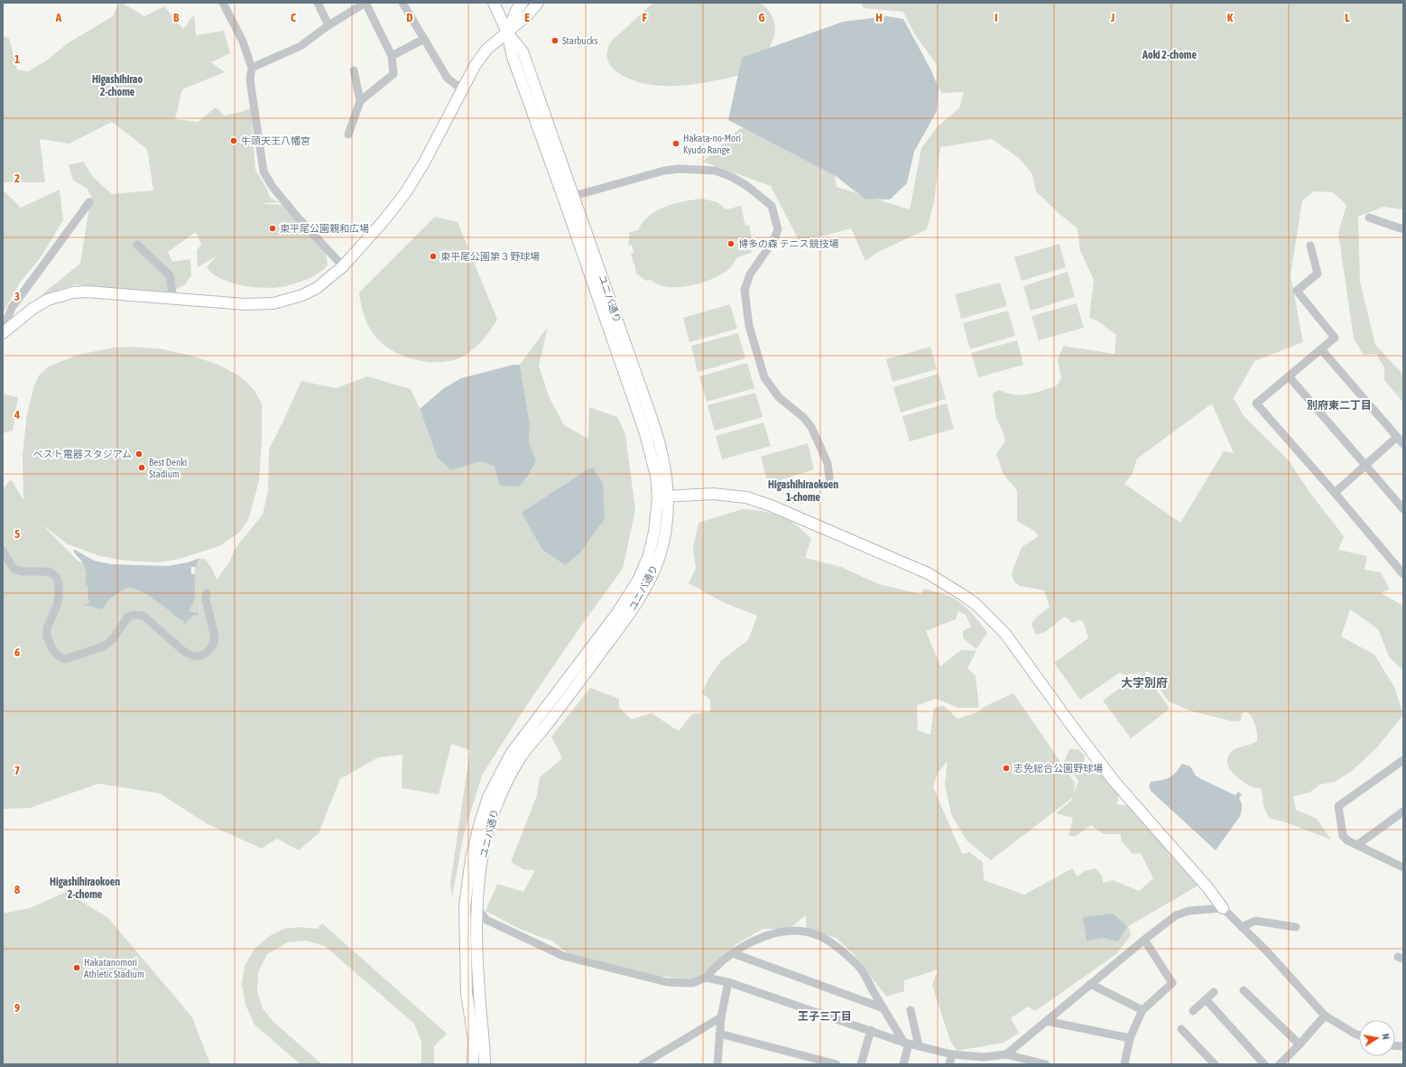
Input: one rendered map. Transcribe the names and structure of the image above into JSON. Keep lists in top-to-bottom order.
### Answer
{
  "streets": {
    "street": ["ユニバ通り"]
  },
  "districts": [
    "Aoki 2-chome",
    "Higashihirao 2-chome",
    "別府東二丁目",
    "Higashihiraokoen 1-chome",
    "大字別府",
    "Higashihiraokoen 2-chome",
    "王子三丁目"
  ],
  "places": [
    "Starbucks",
    "牛頭天王八幡宮",
    "Hakata-no-Mori Kyudo Range",
    "東平尾公園親和広場",
    "博多の森 テニス競技場",
    "東平尾公園第３野球場",
    "ベスト電器スタジアム",
    "Best Denki Stadium",
    "志免総合公園野球場",
    "Hakatanomori Athletic Stadium"
  ],
  "north": "right",
  "grid": {
    "columns": [
      "A",
      "B",
      "C",
      "D",
      "E",
      "F",
      "G",
      "H",
      "I",
      "J",
      "K",
      "L"
    ],
    "rows": [
      "1",
      "2",
      "3",
      "4",
      "5",
      "6",
      "7",
      "8",
      "9"
    ]
  }
}
